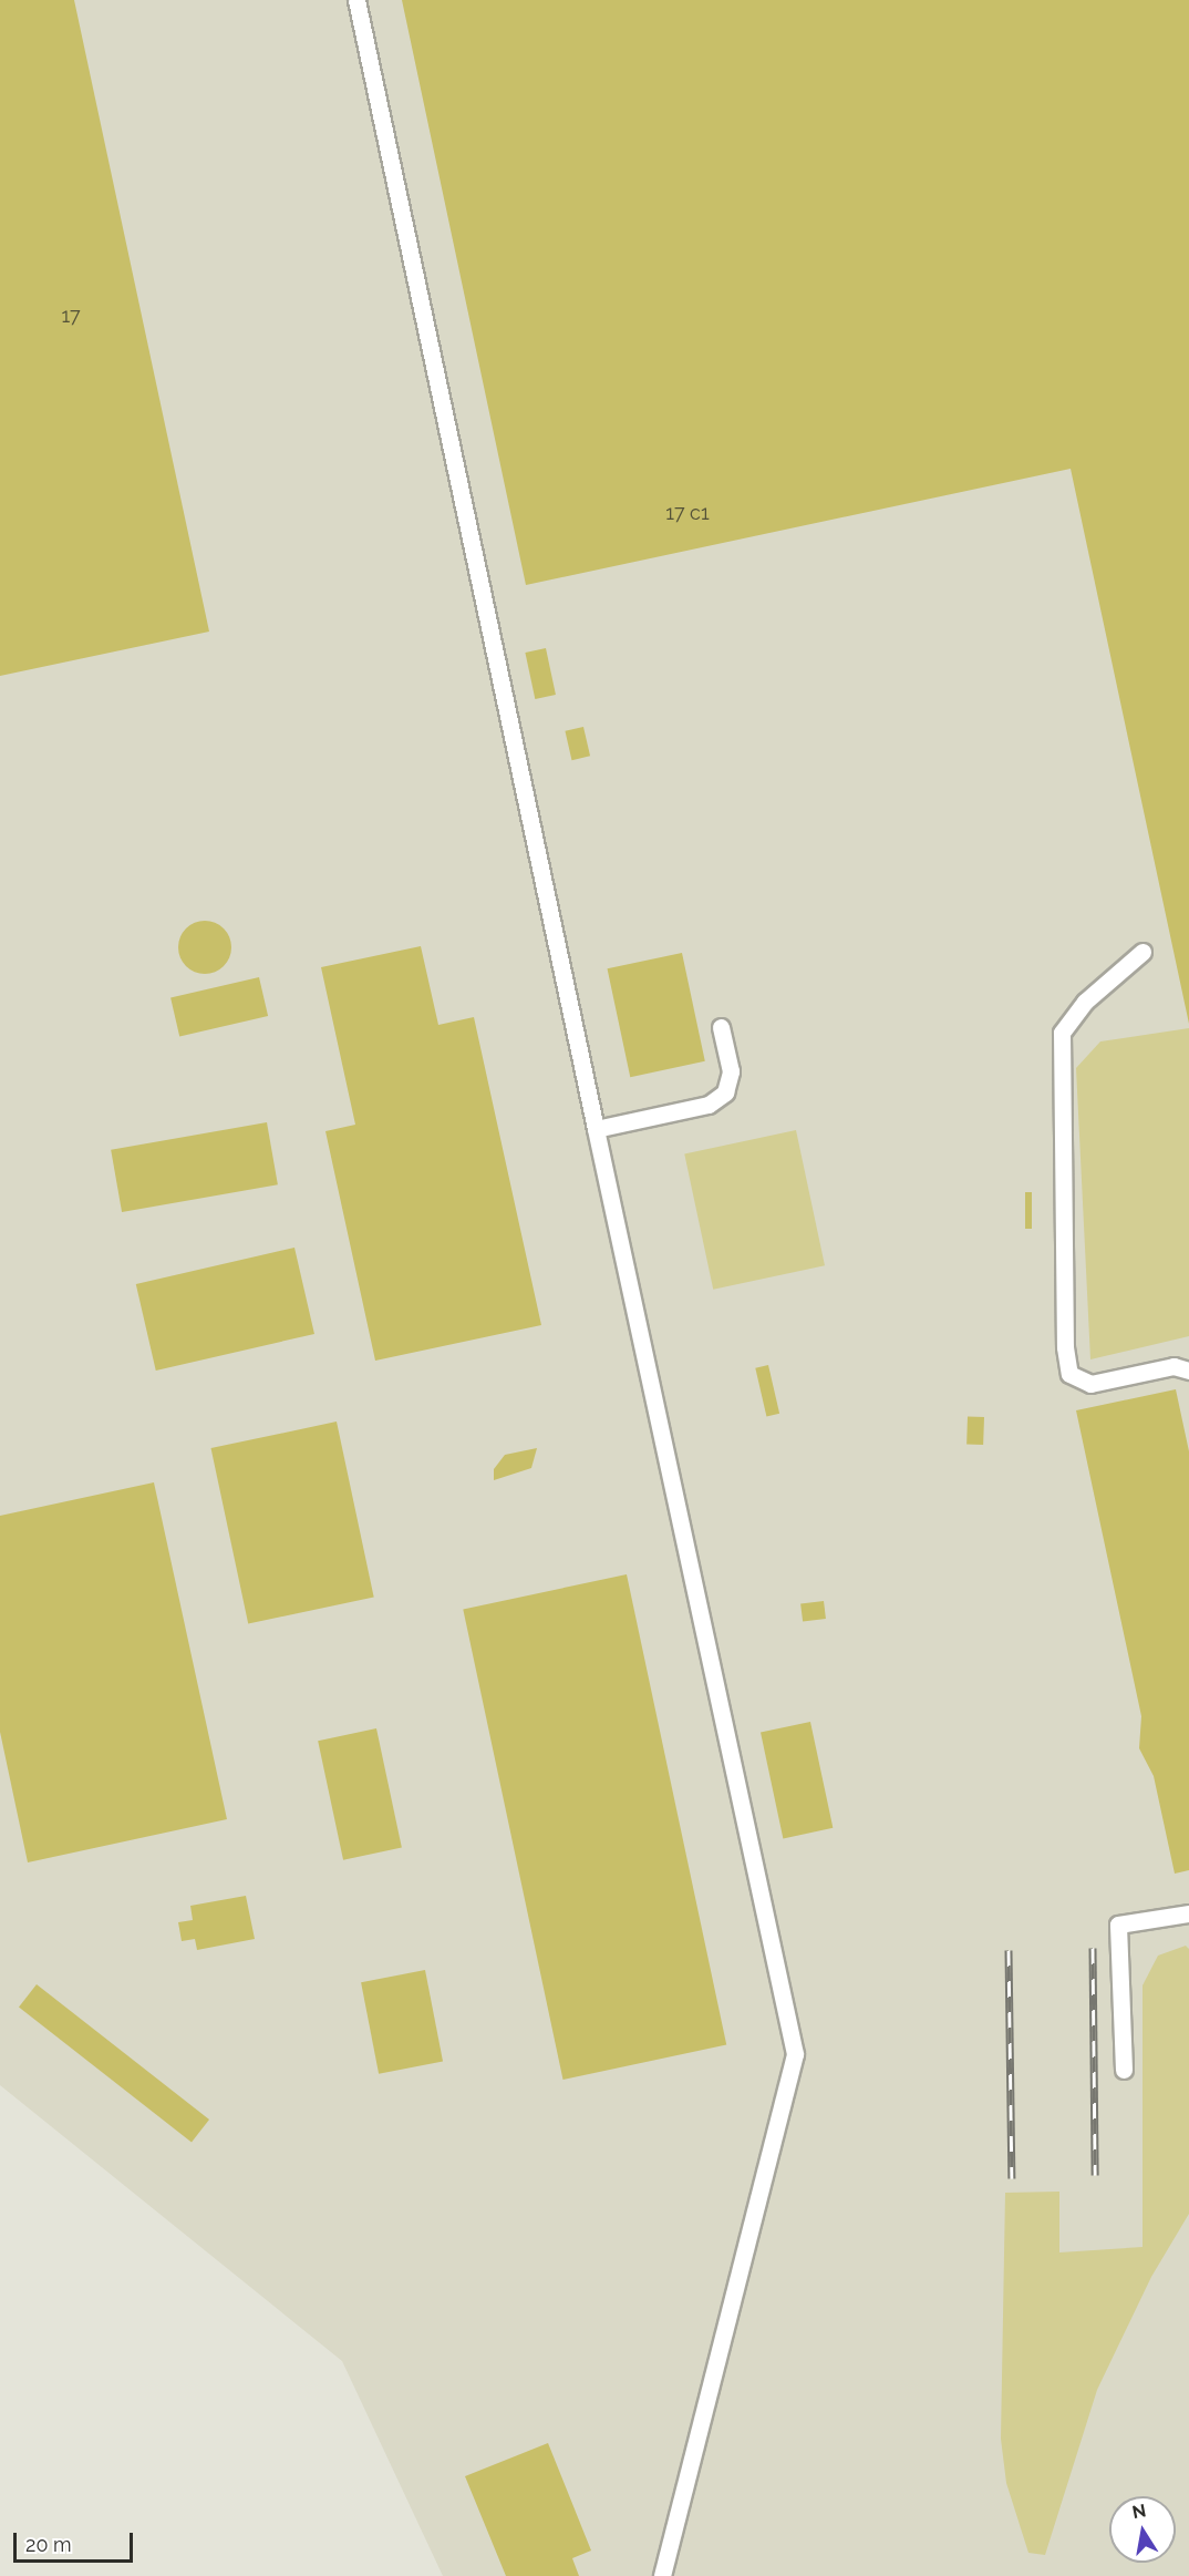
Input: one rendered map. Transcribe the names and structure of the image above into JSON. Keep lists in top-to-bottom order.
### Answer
{
  "house_numbers": ["17", "17 с1"],
  "scale_bar": "20 m",
  "north": "top"
}
